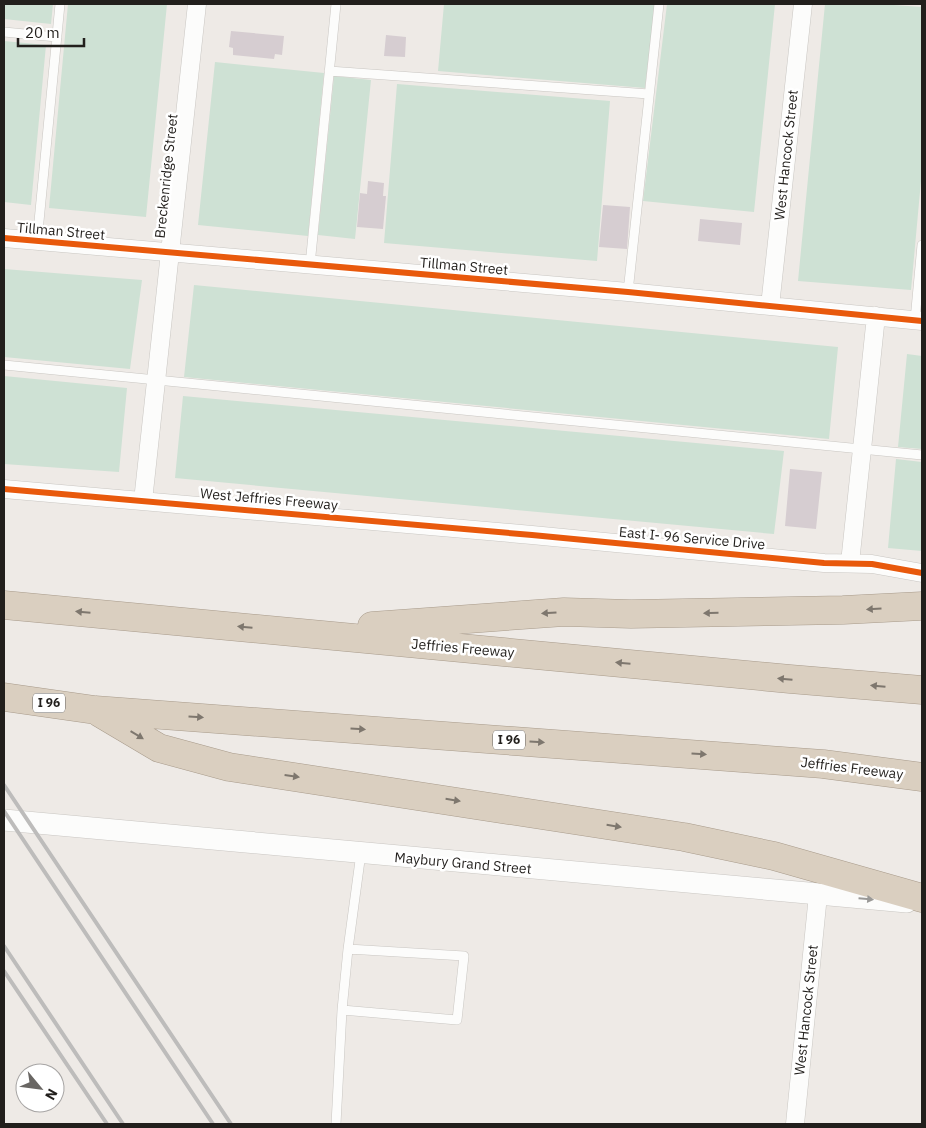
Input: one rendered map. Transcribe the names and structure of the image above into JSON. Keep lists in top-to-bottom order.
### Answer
{
  "streets": {
    "highway": ["Jeffries Freeway", "I 96"],
    "street": [
      "West Hancock Street",
      "Breckenridge Street",
      "Tillman Street",
      "West Jeffries Freeway",
      "East I- 96 Service Drive",
      "Maybury Grand Street"
    ]
  },
  "crossings": [
    ["West Hancock Street", "Tillman Street"],
    ["West Hancock Street", "Maybury Grand Street"],
    ["Breckenridge Street", "Tillman Street"],
    ["Breckenridge Street", "West Jeffries Freeway"],
    ["West Jeffries Freeway", "East I- 96 Service Drive"]
  ],
  "scale_bar": "20 m",
  "north": "bottom right"
}
